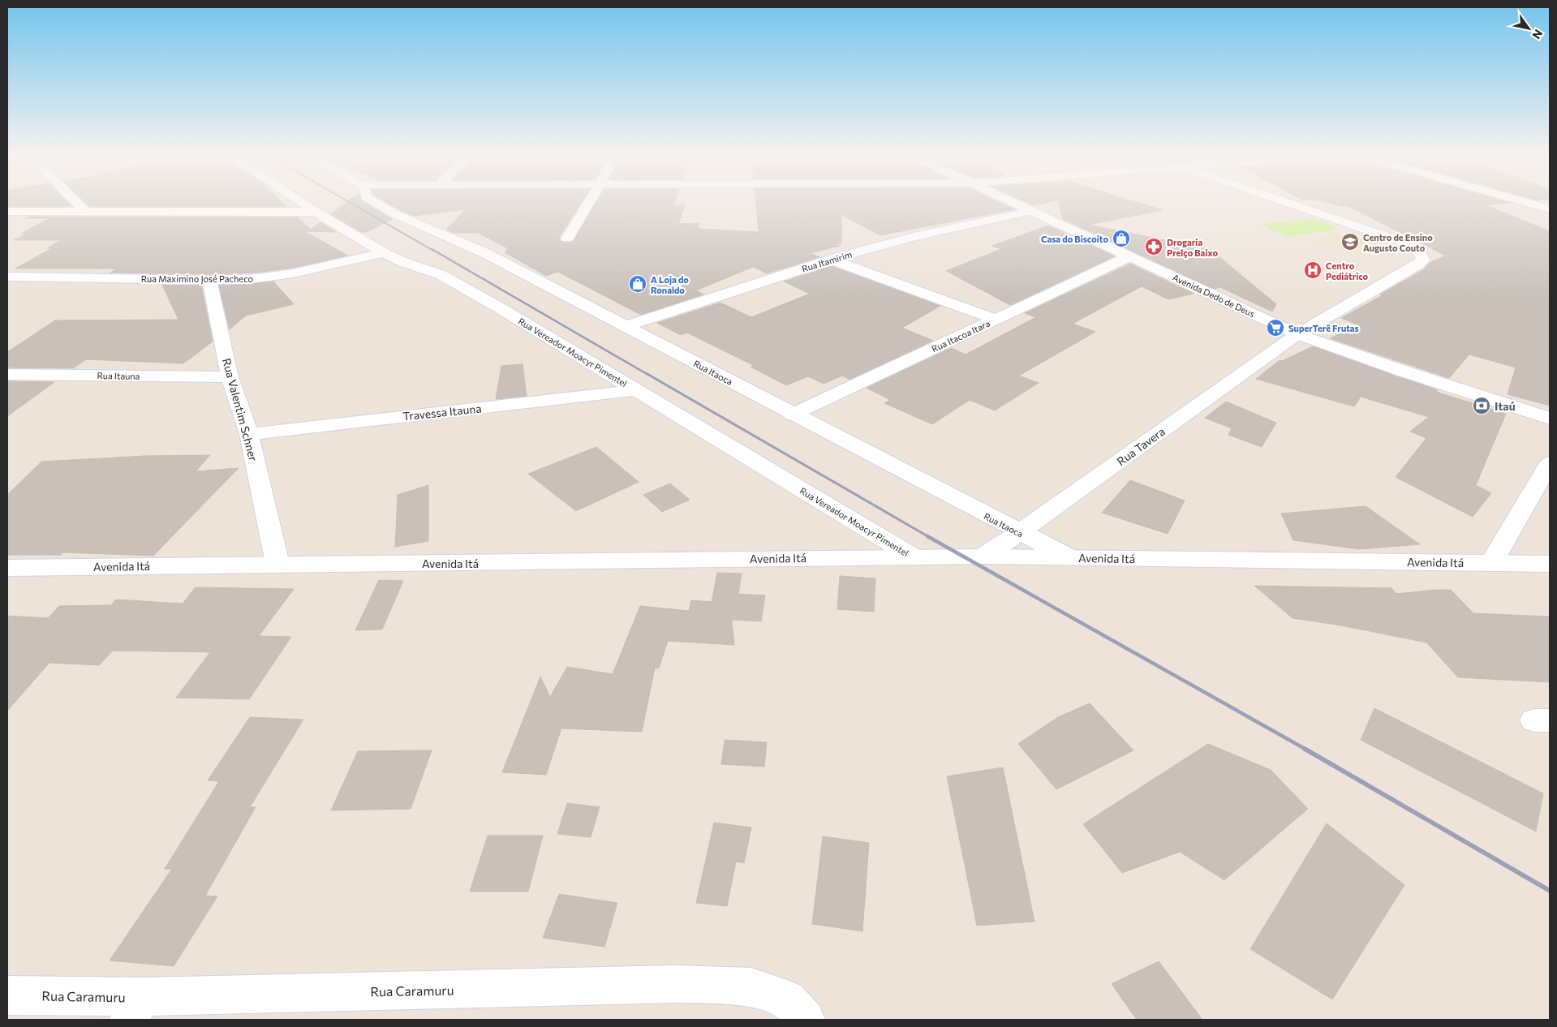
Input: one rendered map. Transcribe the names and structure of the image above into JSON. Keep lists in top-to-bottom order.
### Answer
{
  "streets": {
    "street": [
      "Rua Itamirim",
      "Rua Maximino José Pacheco",
      "Avenida Dedo de Deus",
      "Rua Itacoa Itara",
      "Rua Vereador Moacyr Pimentel",
      "Rua Itaoca",
      "Rua Itauna",
      "Rua Valentim Schner",
      "Travessa Itauna",
      "Rua Tavera",
      "Avenida Itá",
      "Rua Caramuru"
    ]
  },
  "crossings": [
    ["Rua Itamirim", "Avenida Dedo de Deus"],
    ["Rua Itamirim", "Rua Itaoca"],
    ["Rua Maximino José Pacheco", "Rua Vereador Moacyr Pimentel"],
    ["Rua Maximino José Pacheco", "Rua Valentim Schner"],
    ["Avenida Dedo de Deus", "Rua Itacoa Itara"],
    ["Avenida Dedo de Deus", "Rua Tavera"],
    ["Rua Itacoa Itara", "Rua Itaoca"],
    ["Rua Vereador Moacyr Pimentel", "Travessa Itauna"],
    ["Rua Vereador Moacyr Pimentel", "Avenida Itá"],
    ["Rua Itaoca", "Rua Tavera"],
    ["Rua Itaoca", "Avenida Itá"],
    ["Rua Itauna", "Rua Valentim Schner"],
    ["Rua Valentim Schner", "Travessa Itauna"],
    ["Rua Valentim Schner", "Avenida Itá"],
    ["Rua Tavera", "Avenida Itá"]
  ],
  "places": {
    "shop": ["Casa do Biscoito", "A Loja do Ronaldo"],
    "school or university": ["Centro de Ensino Augusto Couto"],
    "pharmacy": ["Drogaria Prelço Baixo"],
    "hospital": ["Centro Pediátrico"],
    "supermarket": ["SuperTerê Frutas"],
    "bank": ["Itaú"]
  },
  "north": "bottom right"
}
